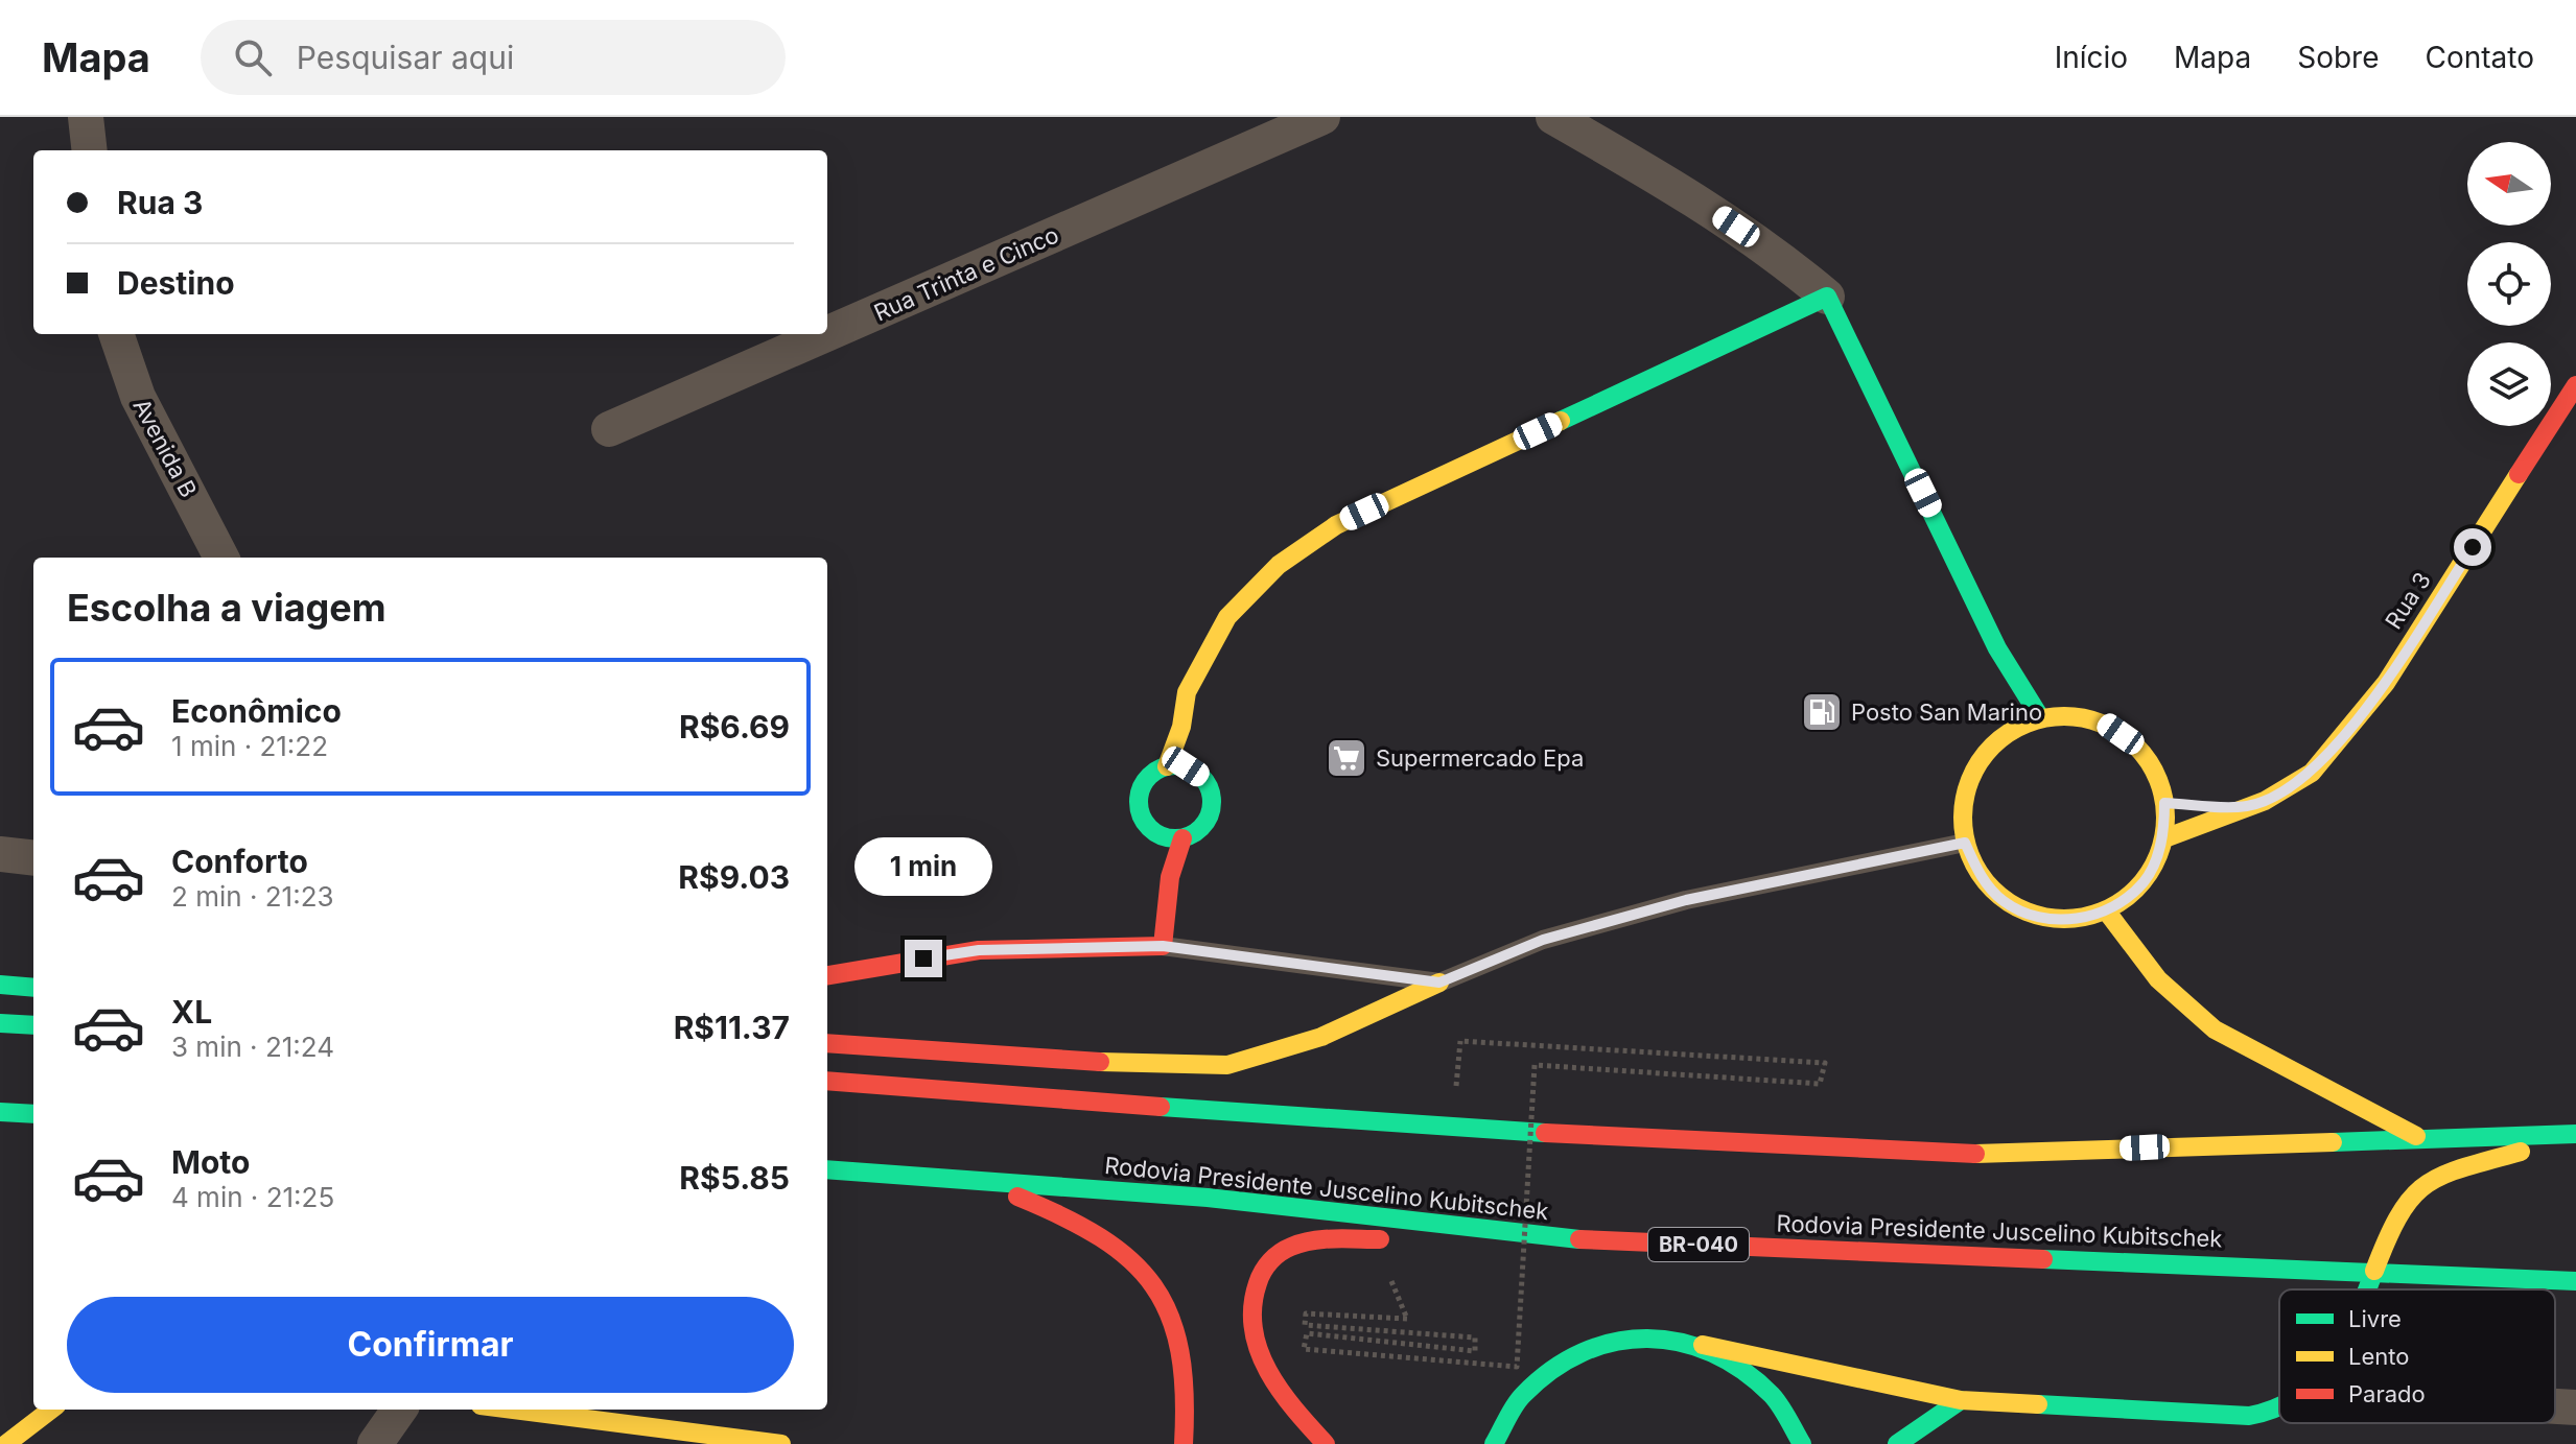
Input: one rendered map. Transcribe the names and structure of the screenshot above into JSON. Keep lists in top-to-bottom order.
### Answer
{
  "streets": {
    "main road": ["Rua 3", "Rodovia Presidente Juscelino Kubitschek", "BR-040"],
    "street": ["Rua Trinta e Cinco", "Avenida B"]
  },
  "places": {
    "fuel station": ["Posto San Marino"],
    "supermarket": ["Supermercado Epa"]
  },
  "legend": ["Livre", "Lento", "Parado"],
  "north": "left",
  "page": {
    "header": "Mapa",
    "search": "Pesquisar aqui",
    "nav": [
      "Início",
      "Mapa",
      "Sobre",
      "Contato"
    ],
    "banner": ["Rua 3", "Destino"],
    "heading": "Escolha a viagem",
    "list": [
      {
        "name": "Econômico",
        "note": "1 min · 21:22",
        "value": "R$6.69"
      },
      {
        "name": "Conforto",
        "note": "2 min · 21:23",
        "value": "R$9.03"
      },
      {
        "name": "XL",
        "note": "3 min · 21:24",
        "value": "R$11.37"
      },
      {
        "name": "Moto",
        "note": "4 min · 21:25",
        "value": "R$5.85"
      }
    ],
    "bubble": "1 min",
    "buttons": "Confirmar"
  }
}
